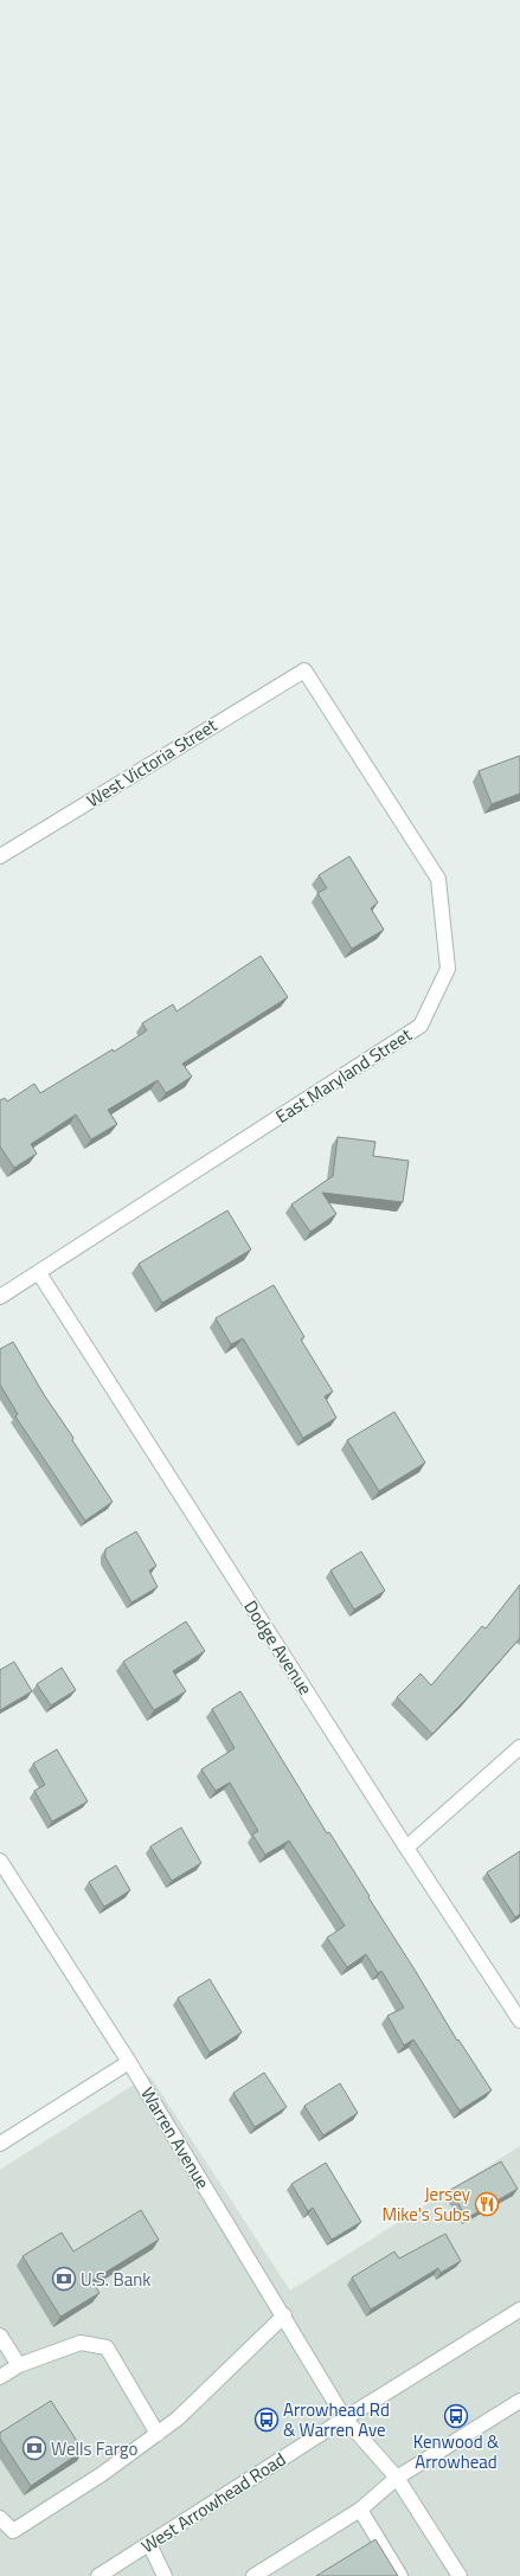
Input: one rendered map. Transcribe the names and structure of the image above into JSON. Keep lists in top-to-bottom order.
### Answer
{
  "streets": {
    "street": [
      "West Victoria Street",
      "East Maryland Street",
      "Dodge Avenue",
      "Warren Avenue",
      "West Arrowhead Road"
    ]
  },
  "crossings": [
    ["West Victoria Street", "East Maryland Street"],
    ["East Maryland Street", "Dodge Avenue"],
    ["Warren Avenue", "West Arrowhead Road"]
  ],
  "places": {
    "restaurant": ["Jersey Mike's Subs"],
    "bank": ["U.S. Bank", "Wells Fargo"],
    "bus stop": ["Kenwood & Arrowhead", "Arrowhead Rd & Warren Ave"]
  }
}
